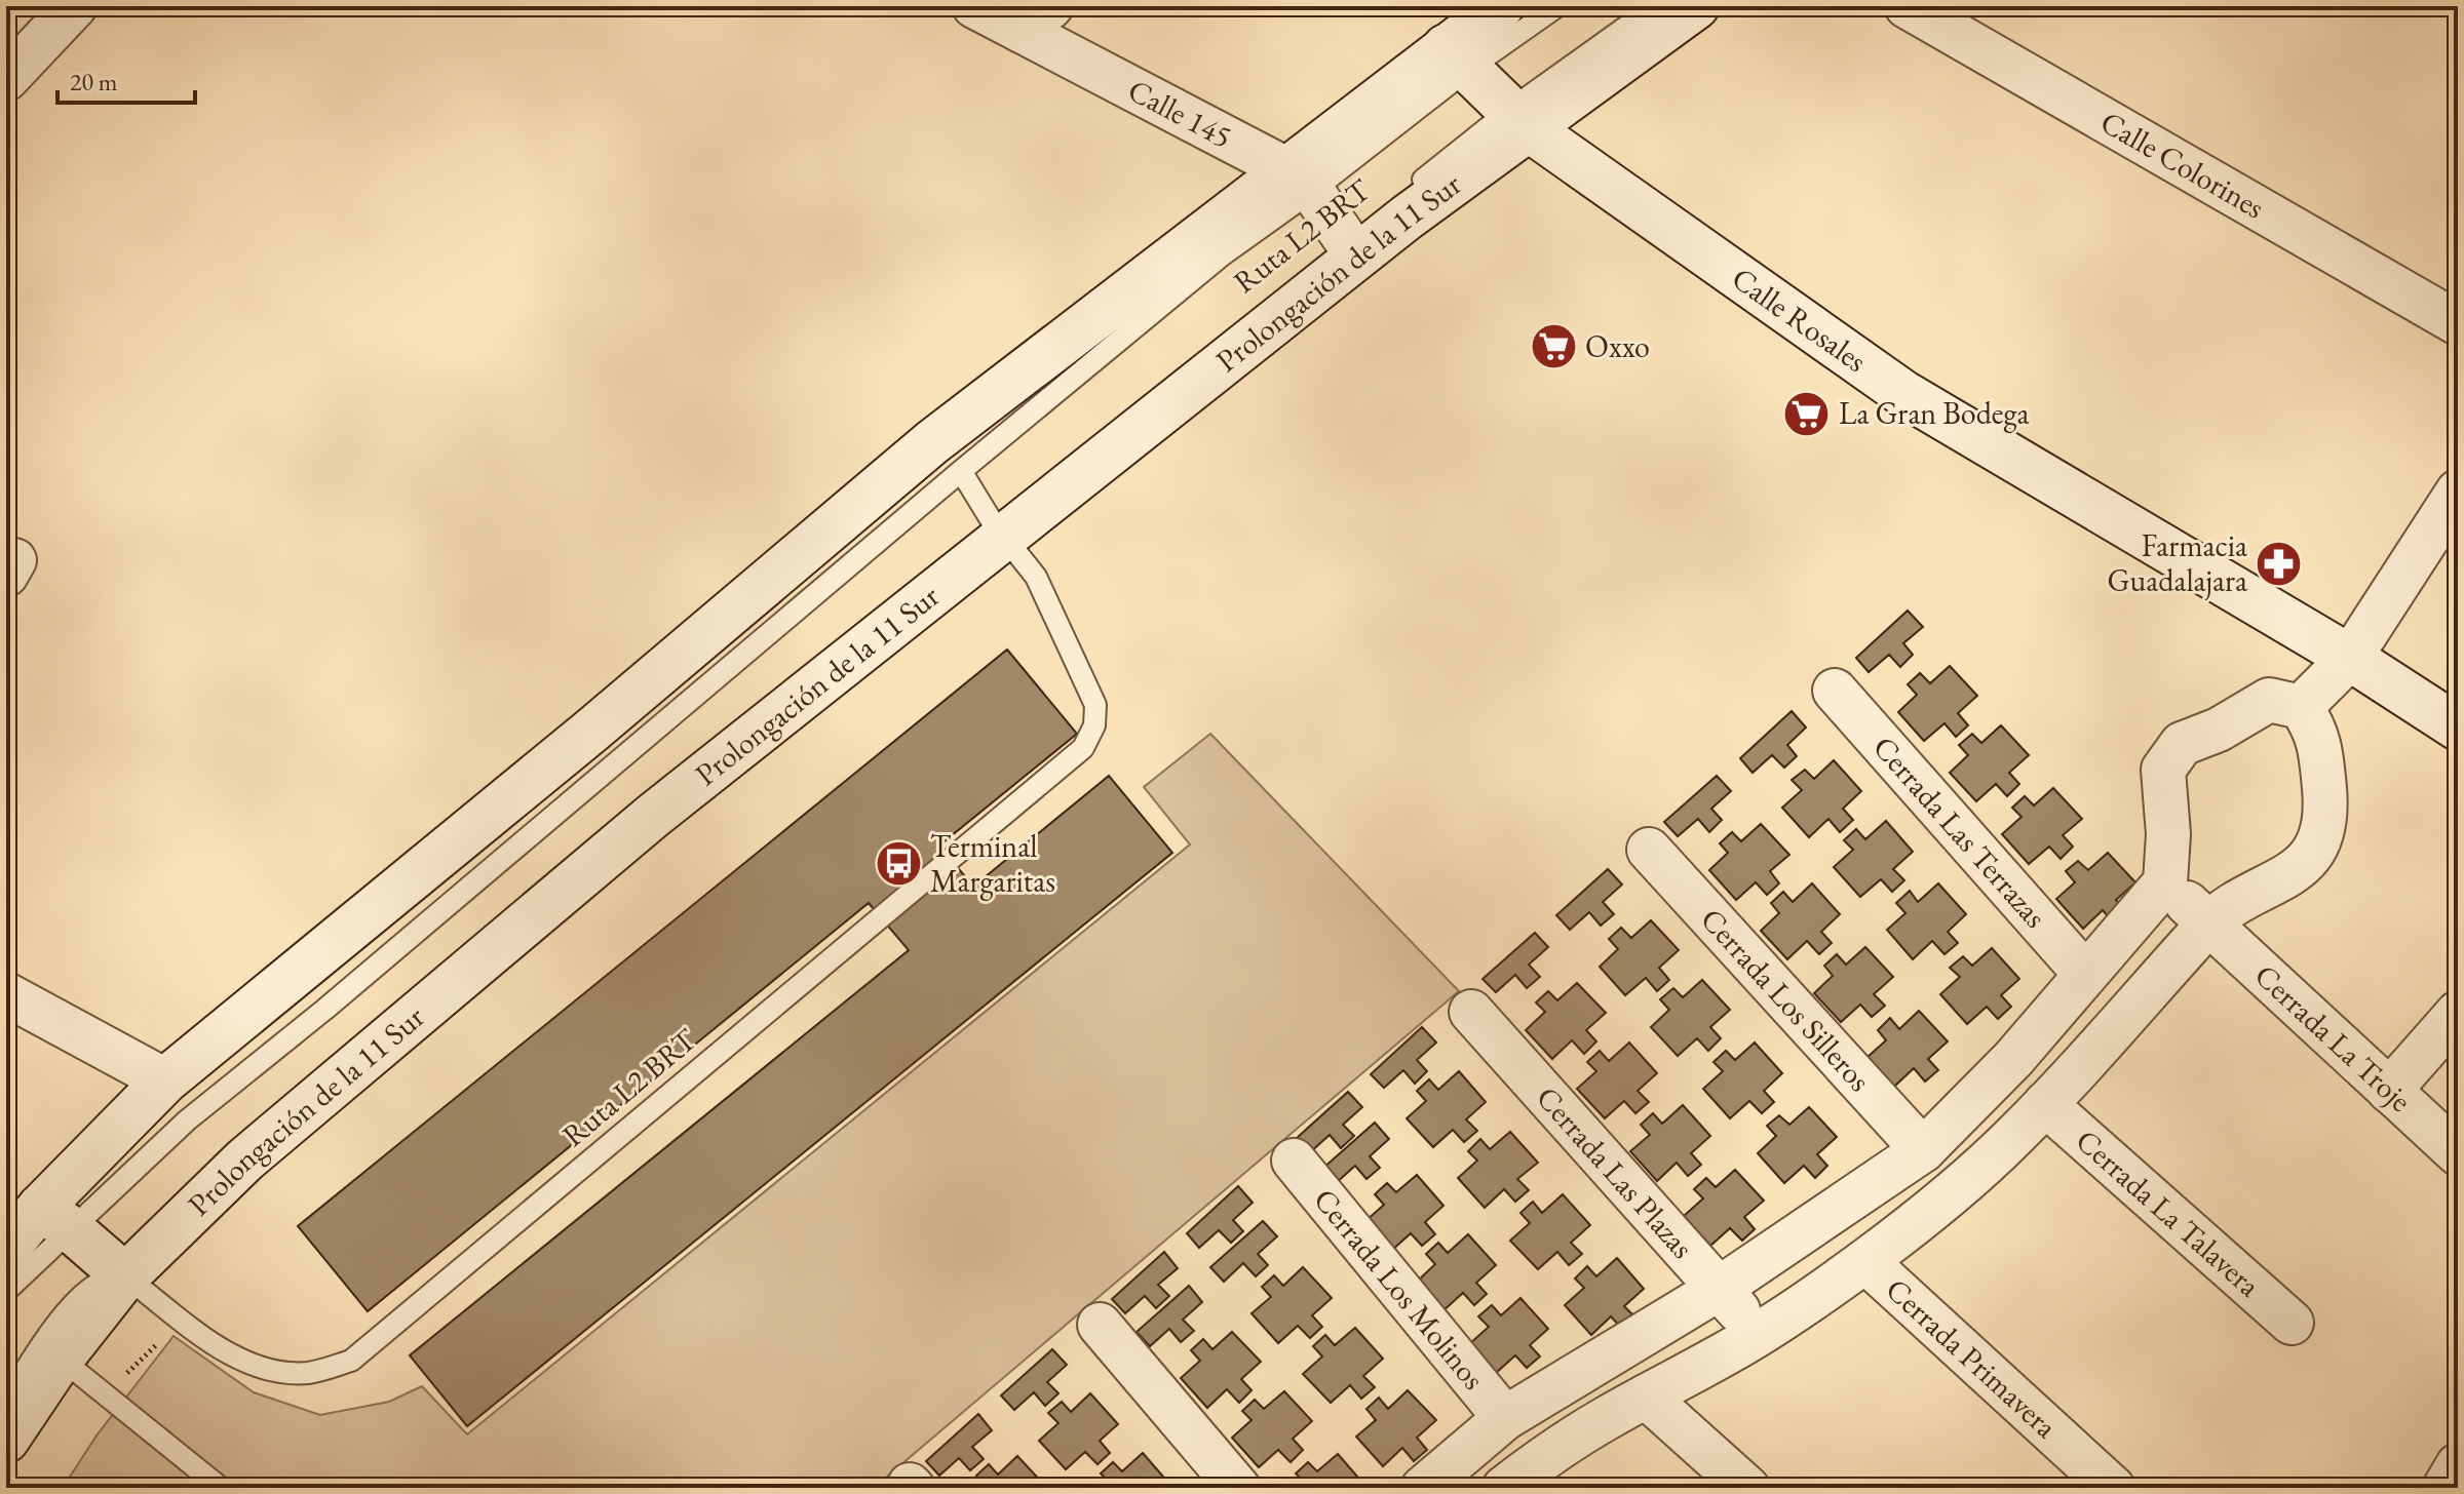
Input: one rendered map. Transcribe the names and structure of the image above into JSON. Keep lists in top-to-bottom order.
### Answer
{
  "streets": {
    "main road": ["Prolongación de la 11 Sur", "Calle Rosales"],
    "street": [
      "Calle 145",
      "Calle Colorines",
      "Cerrada Las Terrazas",
      "Cerrada Los Silleros",
      "Cerrada La Troje",
      "Cerrada Las Plazas",
      "Cerrada La Talavera",
      "Cerrada Los Molinos",
      "Cerrada Primavera"
    ],
    "lane": ["Ruta L2 BRT"]
  },
  "crossings": [
    ["Calle 145", "Ruta L2 BRT"],
    ["Calle 145", "Prolongación de la 11 Sur"],
    ["Ruta L2 BRT", "Prolongación de la 11 Sur"],
    ["Prolongación de la 11 Sur", "Calle Rosales"]
  ],
  "places": {
    "supermarket": ["Oxxo", "La Gran Bodega"],
    "pharmacy": ["Farmacia Guadalajara"],
    "bus stop": ["Terminal Margaritas"]
  },
  "scale_bar": "20 m"
}
